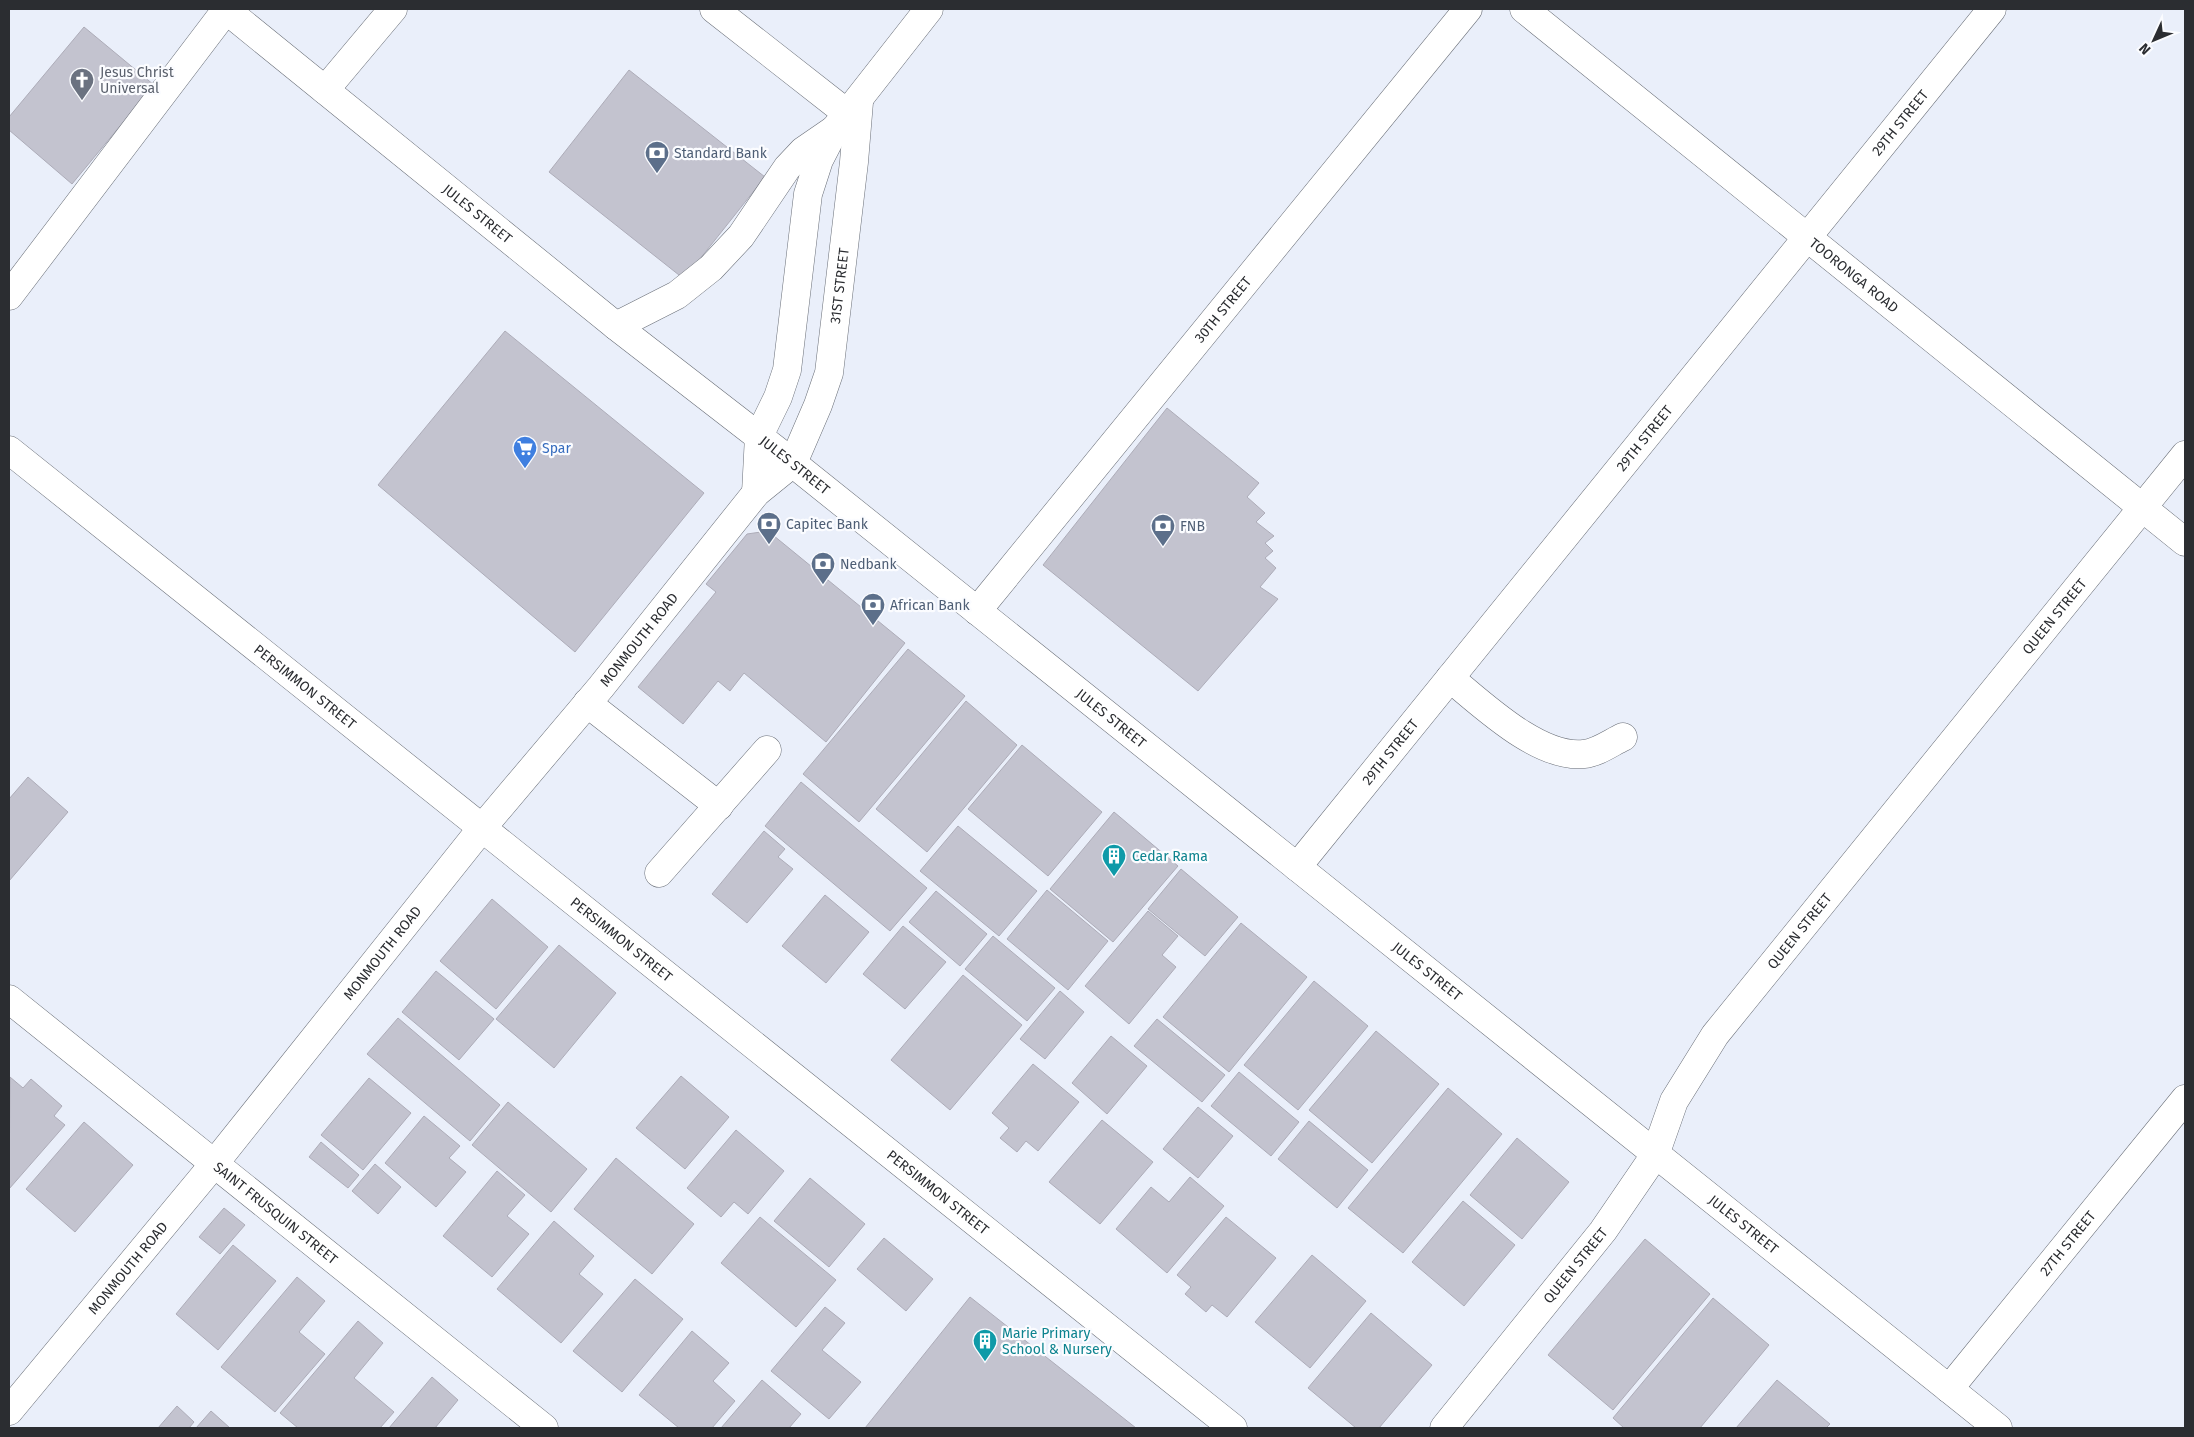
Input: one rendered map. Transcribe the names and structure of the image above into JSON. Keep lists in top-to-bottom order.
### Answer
{
  "streets": {
    "street": [
      "29TH STREET",
      "JULES STREET",
      "TOORONGA ROAD",
      "31ST STREET",
      "30TH STREET",
      "QUEEN STREET",
      "MONMOUTH ROAD",
      "PERSIMMON STREET",
      "SAINT FRUSQUIN STREET",
      "27TH STREET"
    ]
  },
  "crossings": [
    ["29TH STREET", "JULES STREET"],
    ["29TH STREET", "TOORONGA ROAD"],
    ["JULES STREET", "31ST STREET"],
    ["JULES STREET", "30TH STREET"],
    ["JULES STREET", "QUEEN STREET"],
    ["JULES STREET", "MONMOUTH ROAD"],
    ["JULES STREET", "27TH STREET"],
    ["TOORONGA ROAD", "QUEEN STREET"],
    ["31ST STREET", "MONMOUTH ROAD"],
    ["MONMOUTH ROAD", "PERSIMMON STREET"],
    ["MONMOUTH ROAD", "SAINT FRUSQUIN STREET"]
  ],
  "places": {
    "church": ["Jesus Christ Universal"],
    "bank": [
      "Standard Bank",
      "Capitec Bank",
      "FNB",
      "Nedbank",
      "African Bank"
    ],
    "supermarket": ["Spar"],
    "building": ["Cedar Rama", "Marie Primary School & Nursery"]
  },
  "north": "bottom left"
}
